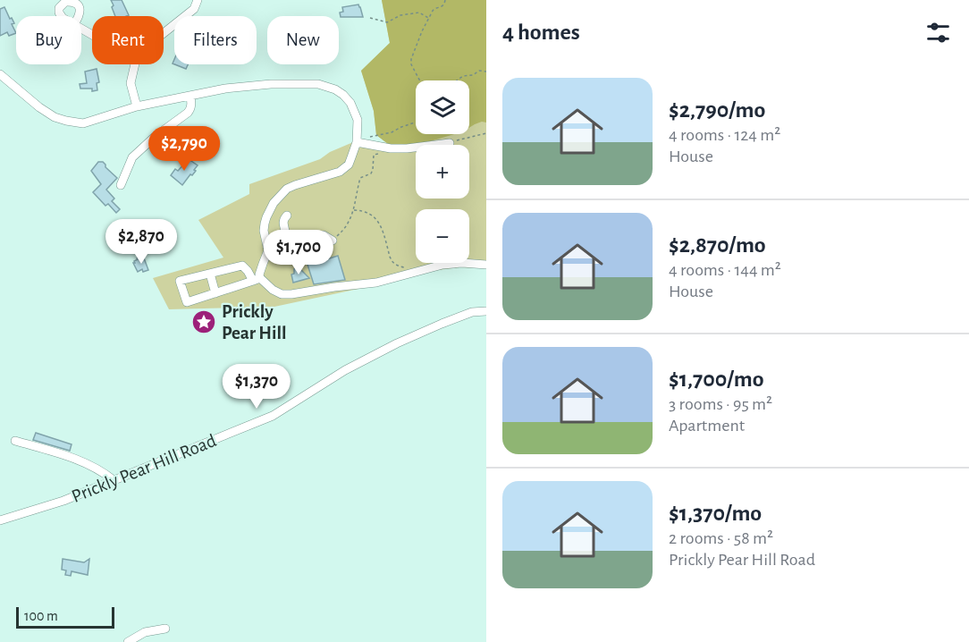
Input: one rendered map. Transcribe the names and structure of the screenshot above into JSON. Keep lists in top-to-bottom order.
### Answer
{
  "streets": {
    "street": ["Prickly Pear Hill Road"]
  },
  "places": {
    "place": ["Prickly Pear Hill"]
  },
  "scale_bar": "100 m",
  "page": {
    "heading": "4 homes",
    "chip": [
      "Buy",
      "Rent",
      "Filters",
      "New"
    ],
    "list": [
      {
        "name": "$2,790/mo",
        "note": "4 rooms · 124 m² · House"
      },
      {
        "name": "$2,870/mo",
        "note": "4 rooms · 144 m² · House"
      },
      {
        "name": "$1,700/mo",
        "note": "3 rooms · 95 m² · Apartment"
      },
      {
        "name": "$1,370/mo",
        "note": "2 rooms · 58 m² · Prickly Pear Hill Road"
      }
    ],
    "map_buttons": ["+", "−"],
    "price": [
      "$2,790",
      "$2,870",
      "$1,700",
      "$1,370"
    ],
    "scale": "100 m"
  }
}
